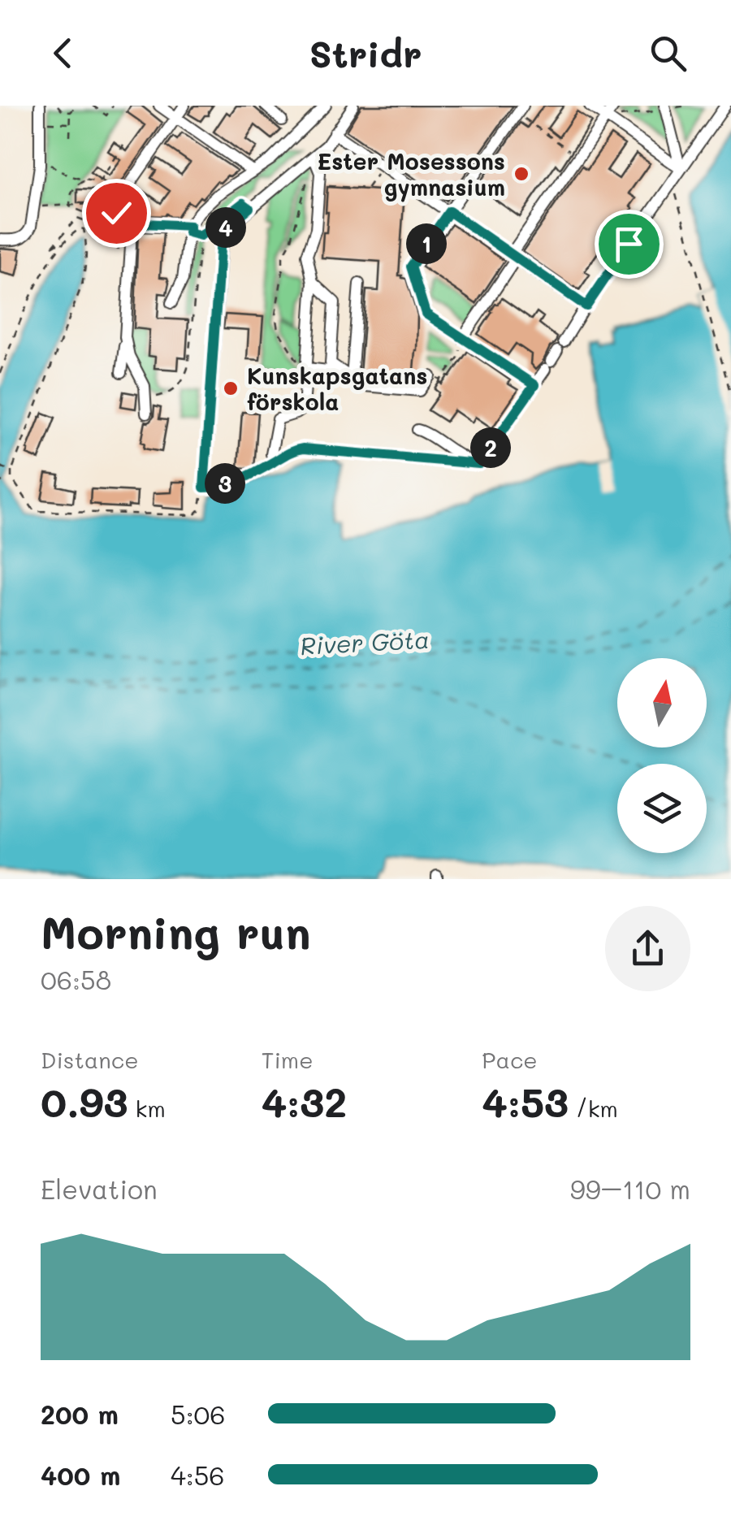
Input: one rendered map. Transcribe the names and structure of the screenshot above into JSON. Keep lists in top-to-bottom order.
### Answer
{
  "water": ["River Göta"],
  "places": ["Ester Mosessons gymnasium", "Kunskapsgatans förskola"],
  "north": "top",
  "page": {
    "header": "Stridr",
    "pins": [
      "4",
      "1",
      "2",
      "3"
    ],
    "heading": ["Morning run", "06:58"],
    "stats": [
      ["Distance", "0.93 km"],
      ["Time", "4:32"],
      ["Pace", "4:53 /km"]
    ],
    "chart": ["Elevation", "99–110 m"],
    "list": [
      {
        "name": "200 m",
        "note": "5:06"
      },
      {
        "name": "400 m",
        "note": "4:56"
      }
    ]
  }
}
